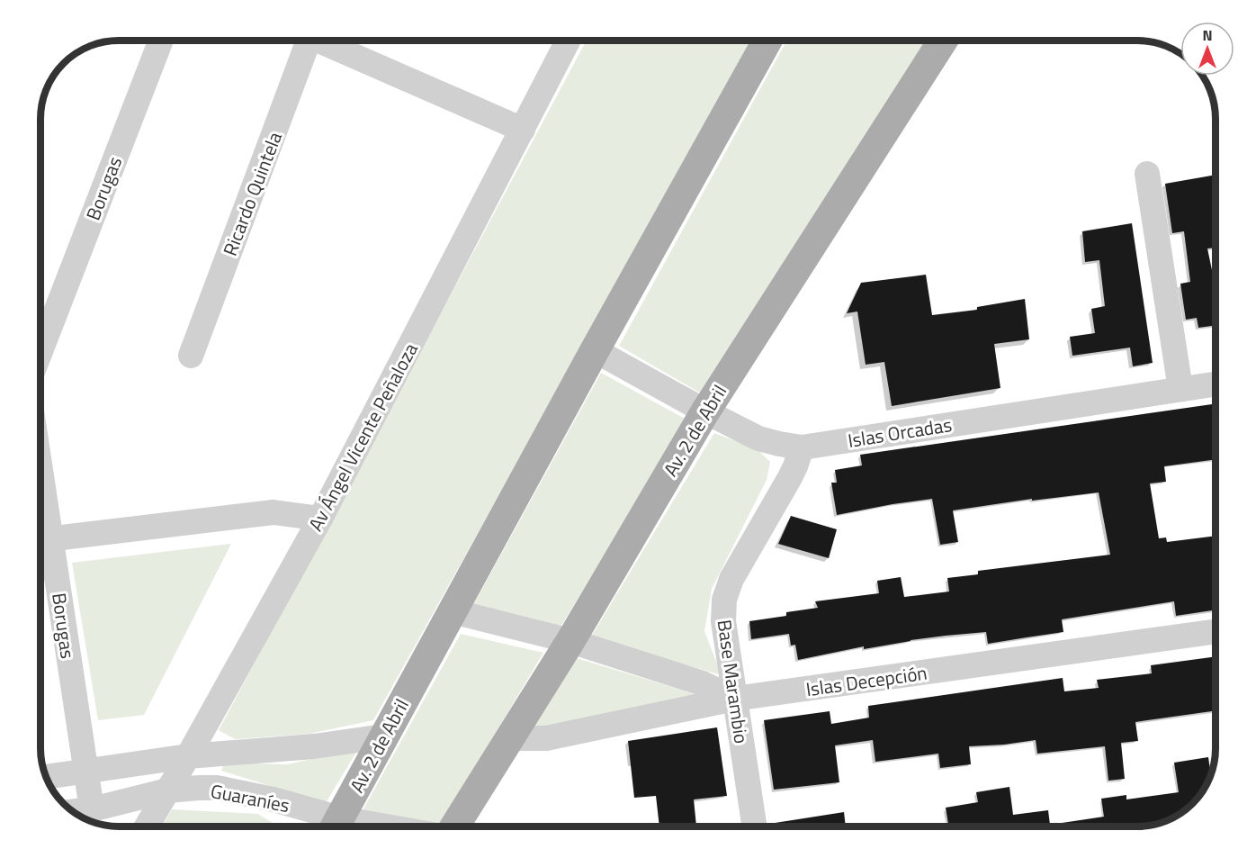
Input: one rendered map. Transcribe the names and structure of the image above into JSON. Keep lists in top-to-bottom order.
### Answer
{
  "streets": {
    "main road": ["Av. 2 de Abril"],
    "street": [
      "Borugas",
      "Ricardo Quintela",
      "Islas Orcadas",
      "Av Ángel Vicente Peñaloza",
      "Islas Decepción",
      "Base Marambio",
      "Guaraníes"
    ]
  },
  "crossings": [
    ["Borugas", "Guaraníes"],
    ["Av. 2 de Abril", "Islas Orcadas"],
    ["Av. 2 de Abril", "Islas Decepción"],
    ["Av. 2 de Abril", "Guaraníes"],
    ["Islas Orcadas", "Base Marambio"],
    ["Av Ángel Vicente Peñaloza", "Guaraníes"],
    ["Islas Decepción", "Base Marambio"]
  ],
  "north": "top"
}
